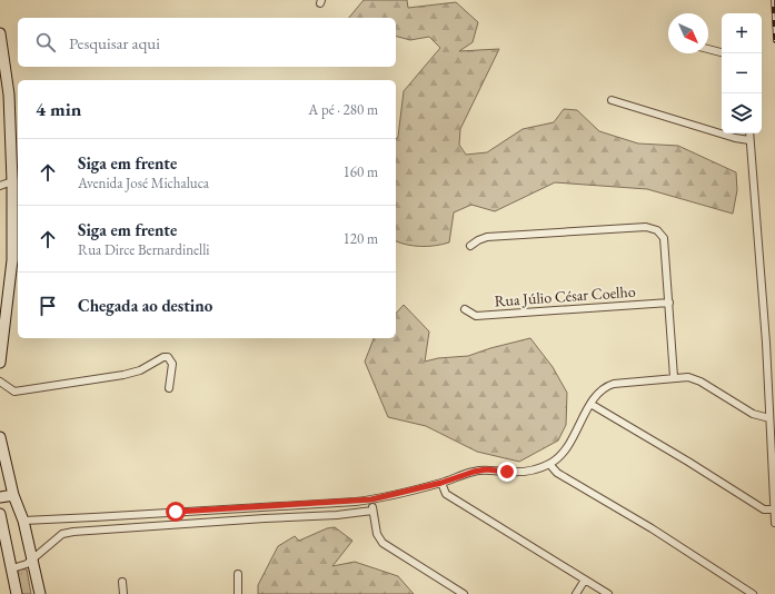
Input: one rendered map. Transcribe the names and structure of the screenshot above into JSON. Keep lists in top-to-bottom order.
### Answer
{
  "streets": {
    "street": ["Rua Júlio César Coelho"]
  },
  "north": "bottom right",
  "page": {
    "map_buttons": ["+", "−"],
    "search": "Pesquisar aqui",
    "heading": ["4 min", "A pé · 280 m"],
    "list": [
      ["Siga em frente", "Avenida José Michaluca", "160 m"],
      ["Siga em frente", "Rua Dirce Bernardinelli", "120 m"],
      "Chegada ao destino"
    ]
  }
}
